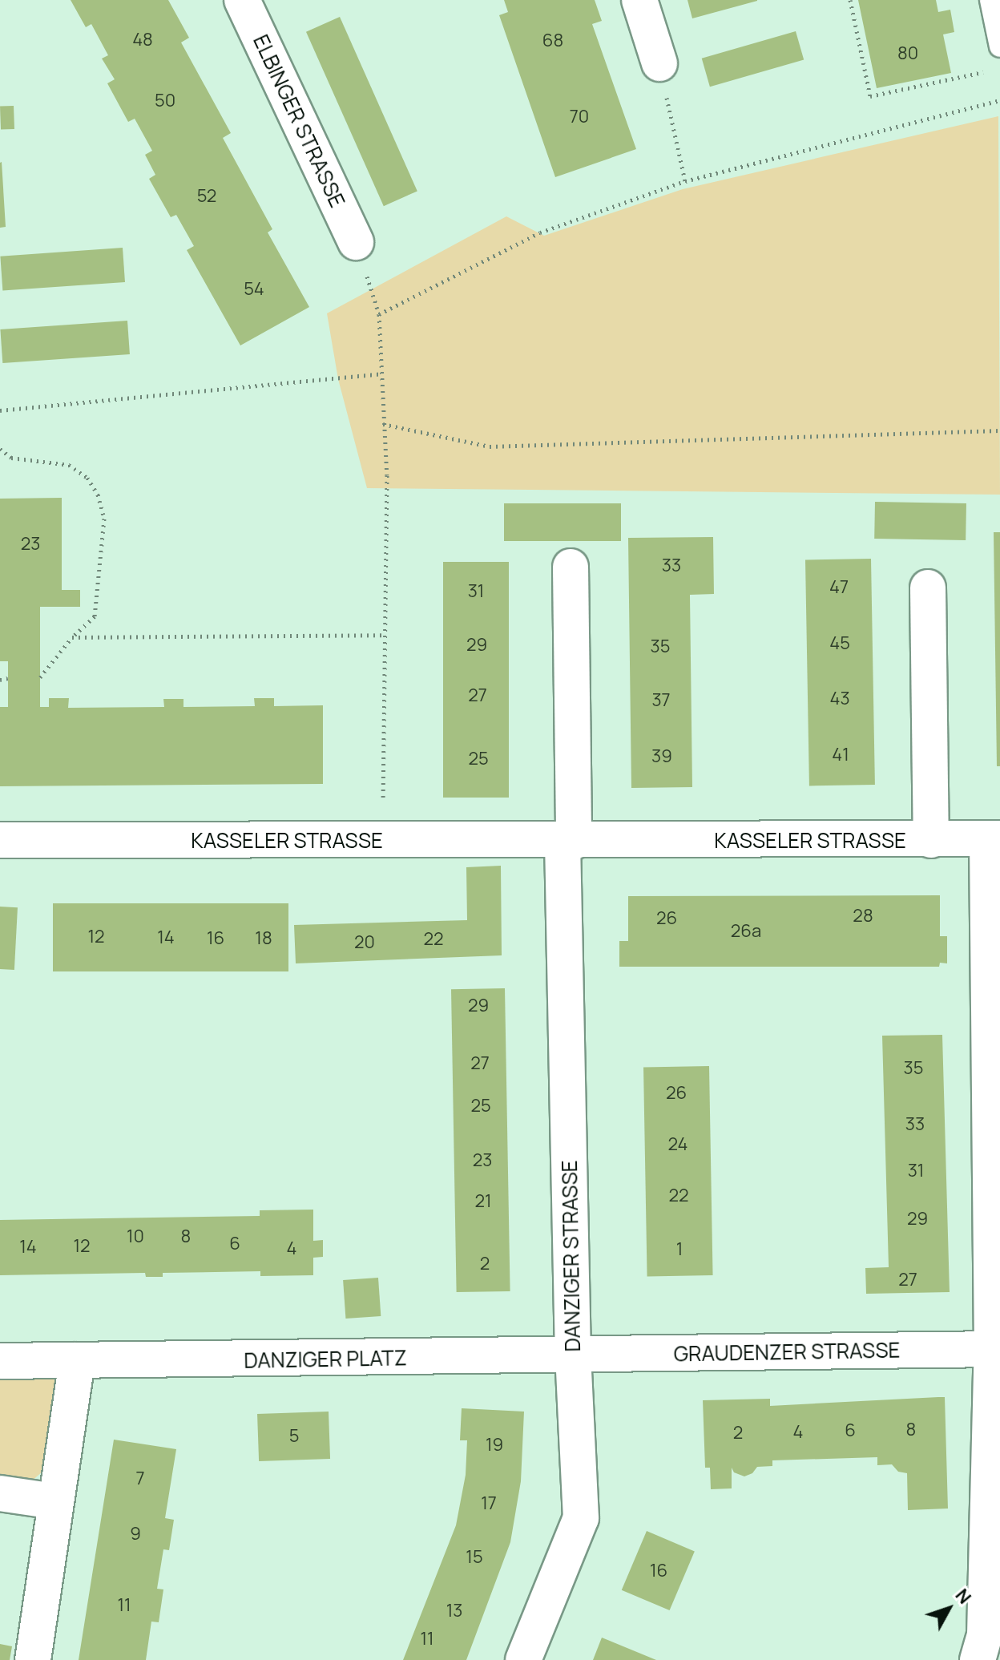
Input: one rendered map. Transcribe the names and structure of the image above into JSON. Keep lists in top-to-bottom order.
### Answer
{
  "streets": {
    "street": [
      "ELBINGER STRASSE",
      "KASSELER STRASSE",
      "DANZIGER STRASSE",
      "GRAUDENZER STRASSE",
      "DANZIGER PLATZ"
    ]
  },
  "crossings": [
    ["KASSELER STRASSE", "DANZIGER STRASSE"],
    ["DANZIGER STRASSE", "GRAUDENZER STRASSE"],
    ["DANZIGER STRASSE", "DANZIGER PLATZ"],
    ["GRAUDENZER STRASSE", "DANZIGER PLATZ"]
  ],
  "house_numbers": [
    "48",
    "68",
    "80",
    "50",
    "70",
    "52",
    "54",
    "23",
    "33",
    "47",
    "31",
    "45",
    "29",
    "35",
    "27",
    "43",
    "37",
    "41",
    "39",
    "25",
    "28",
    "26",
    "26a",
    "12",
    "14",
    "16",
    "18",
    "22",
    "20",
    "29",
    "27",
    "35",
    "26",
    "25",
    "33",
    "24",
    "23",
    "31",
    "22",
    "21",
    "29",
    "10",
    "8",
    "6",
    "12",
    "14",
    "4",
    "1",
    "2",
    "27",
    "8",
    "6",
    "4",
    "2",
    "5",
    "19",
    "7",
    "17",
    "9",
    "15",
    "16",
    "11",
    "13",
    "11"
  ],
  "north": "top right"
}
